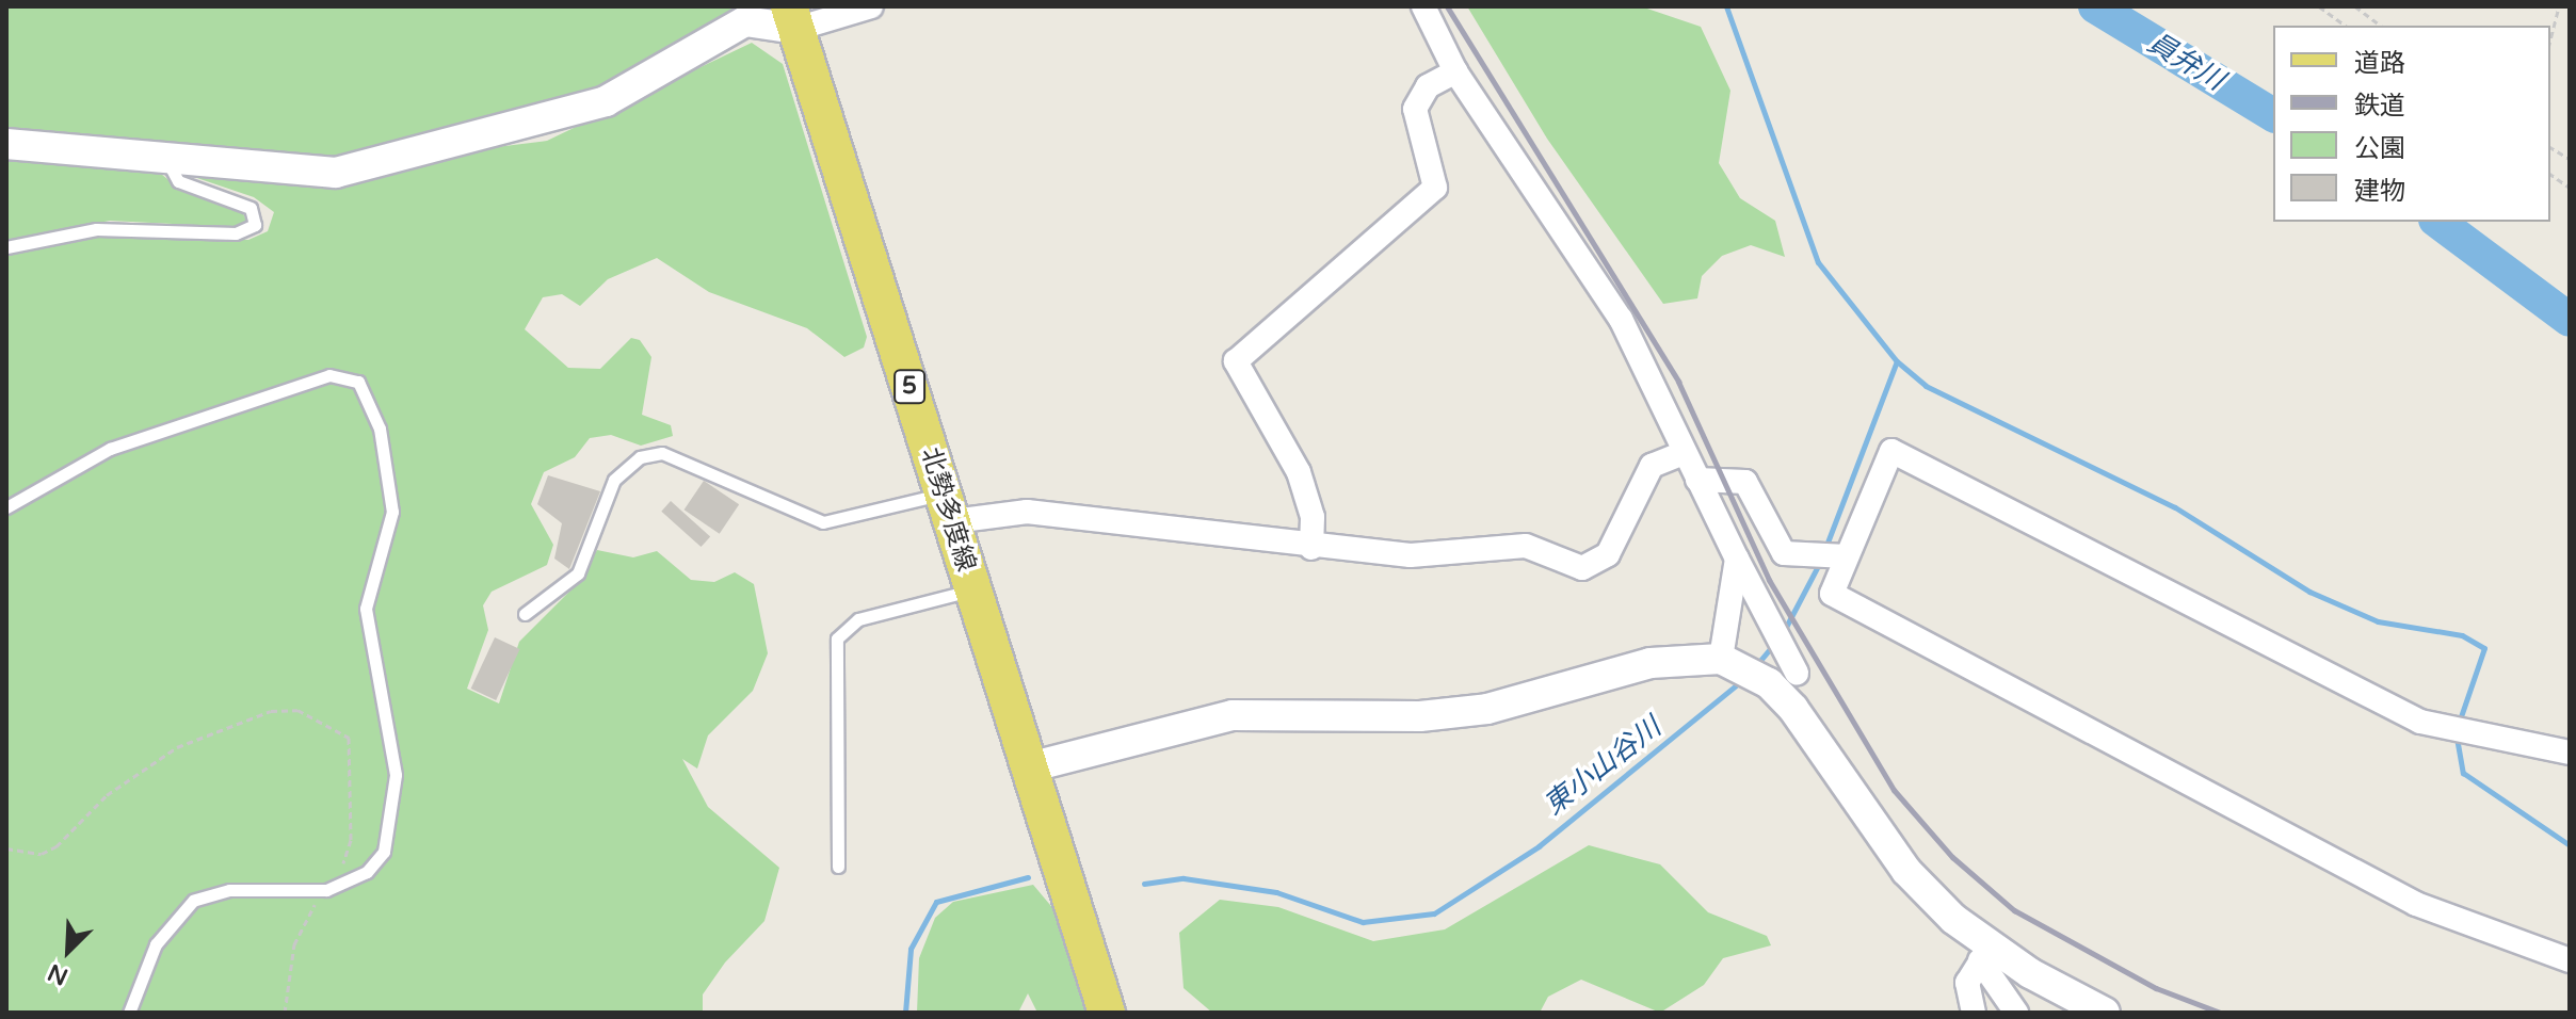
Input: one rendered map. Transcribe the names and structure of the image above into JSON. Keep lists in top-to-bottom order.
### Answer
{
  "streets": {
    "main road": ["5", "北勢多度線"]
  },
  "water": ["員弁川", "東小山谷川"],
  "legend": [
    "道路",
    "鉄道",
    "公園",
    "建物"
  ],
  "north": "bottom left"
}
